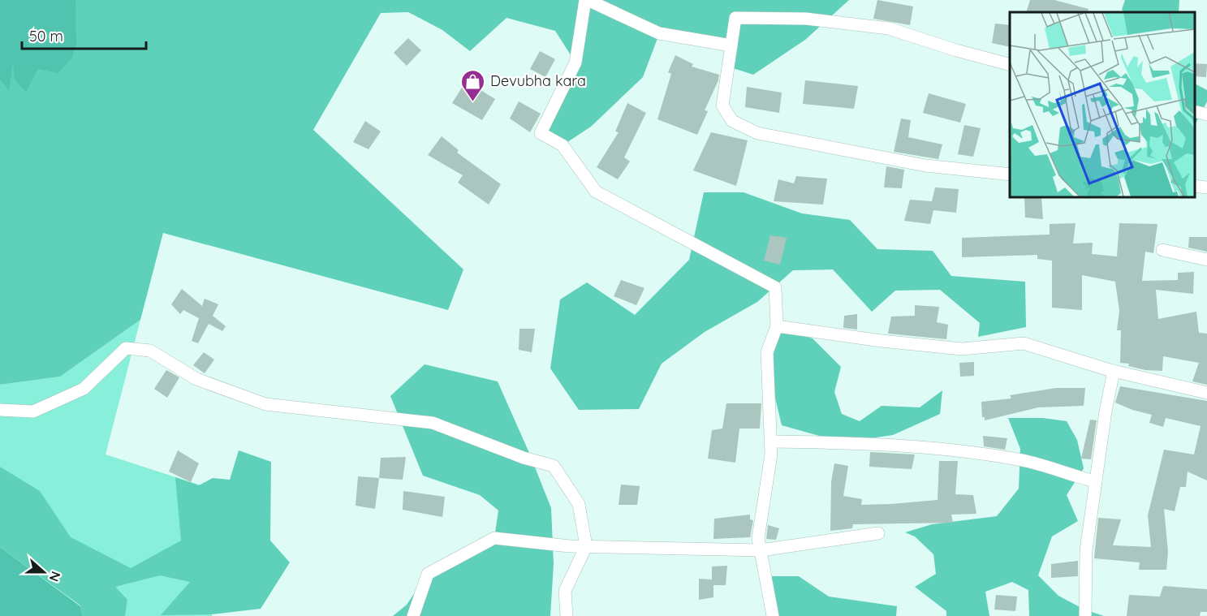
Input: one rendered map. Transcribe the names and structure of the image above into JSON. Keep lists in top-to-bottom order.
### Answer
{
  "places": {
    "shop": ["Devubha kara"]
  },
  "scale_bar": "50 m",
  "north": "right"
}
